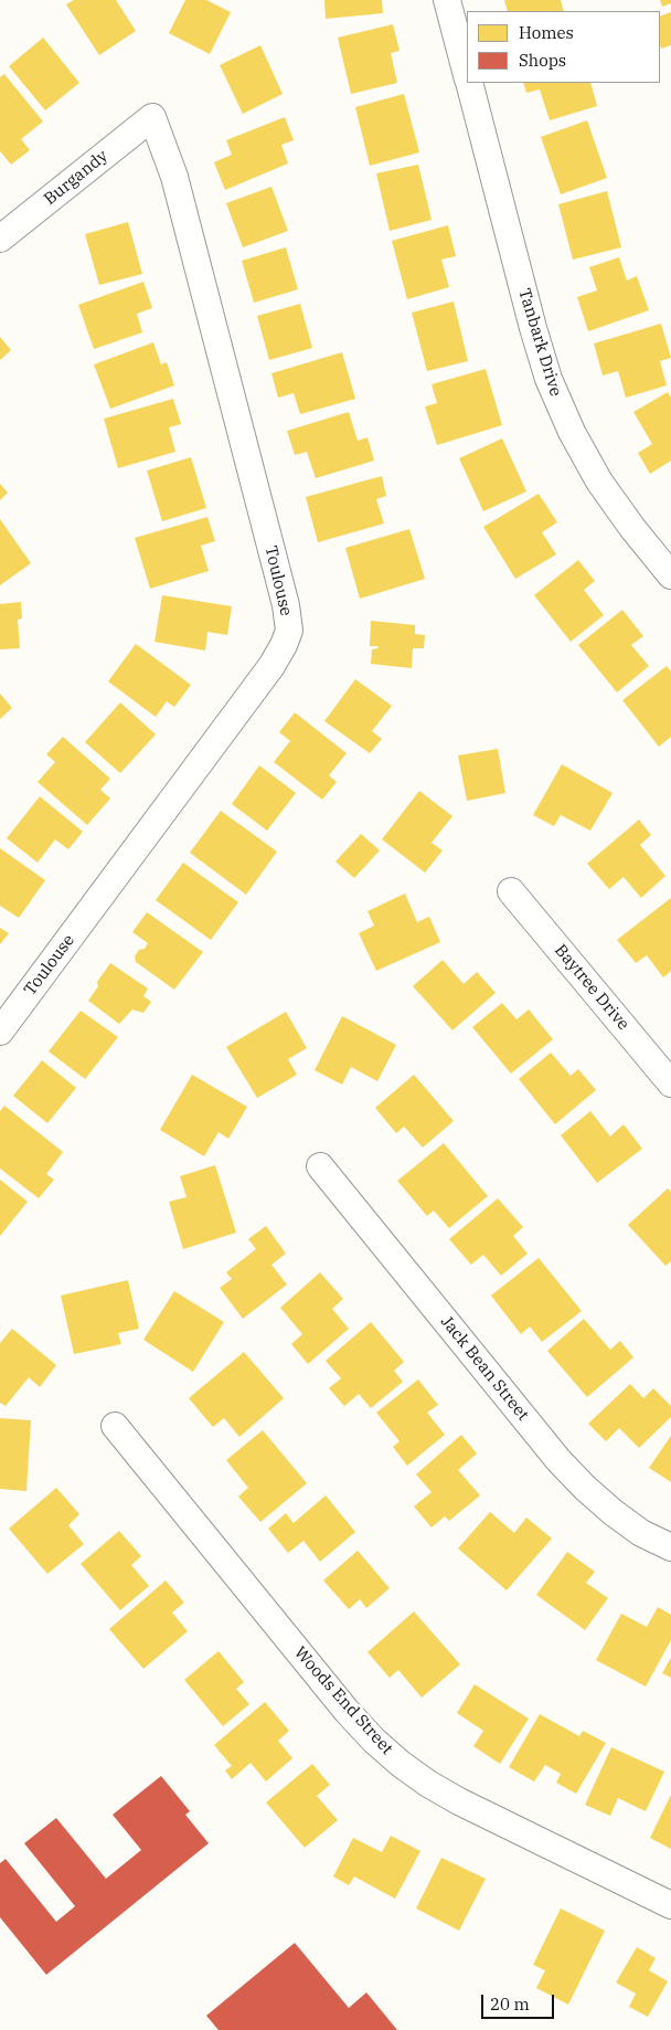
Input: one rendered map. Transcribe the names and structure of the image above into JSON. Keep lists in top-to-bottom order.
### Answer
{
  "streets": {
    "street": [
      "Burgandy",
      "Tanbark Drive",
      "Toulouse",
      "Baytree Drive",
      "Jack Bean Street",
      "Woods End Street"
    ]
  },
  "crossings": [
    ["Burgandy", "Toulouse"]
  ],
  "legend": ["Homes", "Shops"],
  "scale_bar": "20 m"
}
